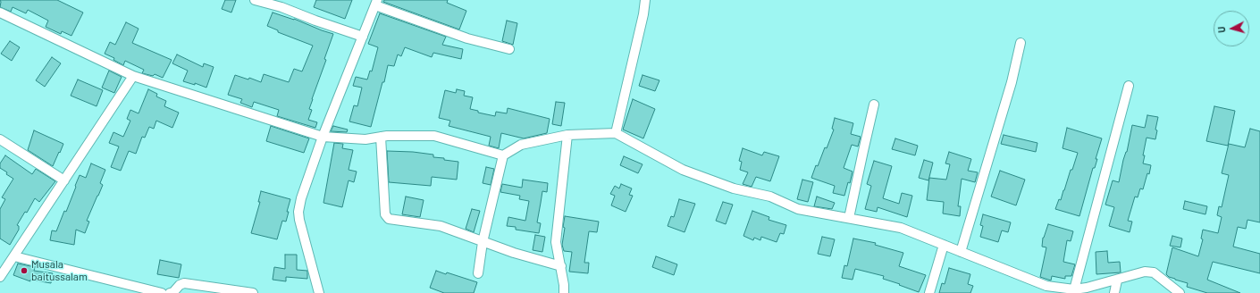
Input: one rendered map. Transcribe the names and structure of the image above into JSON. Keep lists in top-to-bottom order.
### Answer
{
  "places": ["Musala baitussalam"],
  "north": "left"
}
